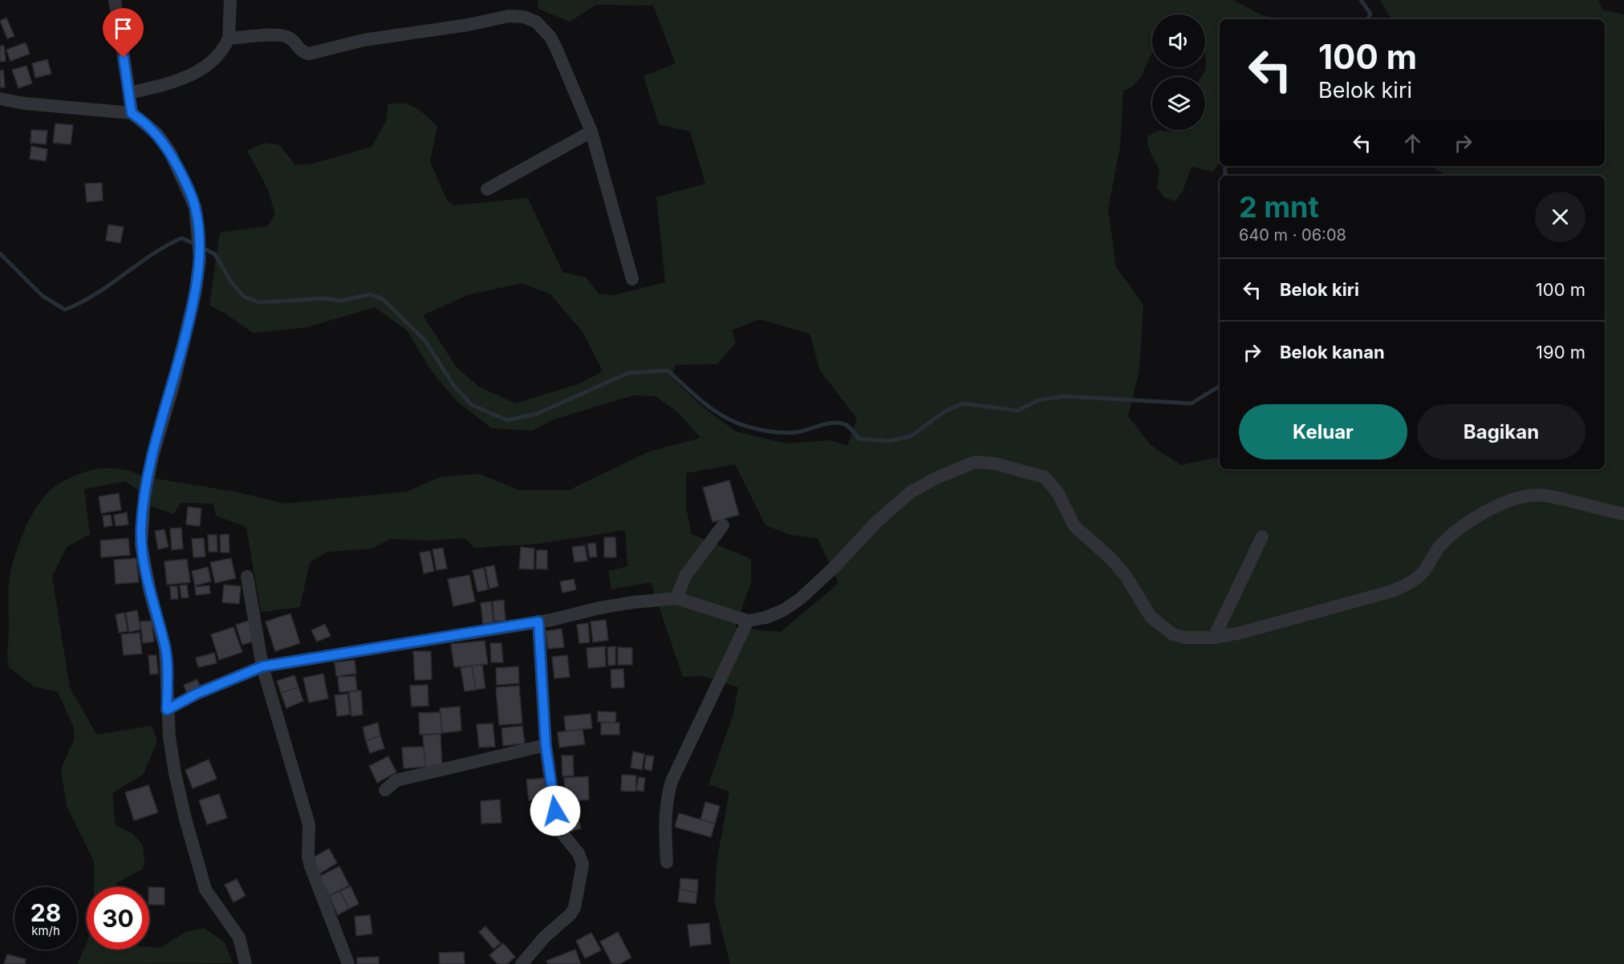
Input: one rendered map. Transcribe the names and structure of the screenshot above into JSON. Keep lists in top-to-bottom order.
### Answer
{
  "page": {
    "turn": ["100 m", "Belok kiri"],
    "heading": ["2 mnt", "640 m · 06:08"],
    "list": [
      {
        "name": "Belok kiri",
        "value": "100 m"
      },
      {
        "name": "Belok kanan",
        "value": "190 m"
      }
    ],
    "buttons": ["Keluar", "Bagikan"],
    "speed": "28 km/h",
    "limit": "30"
  }
}
